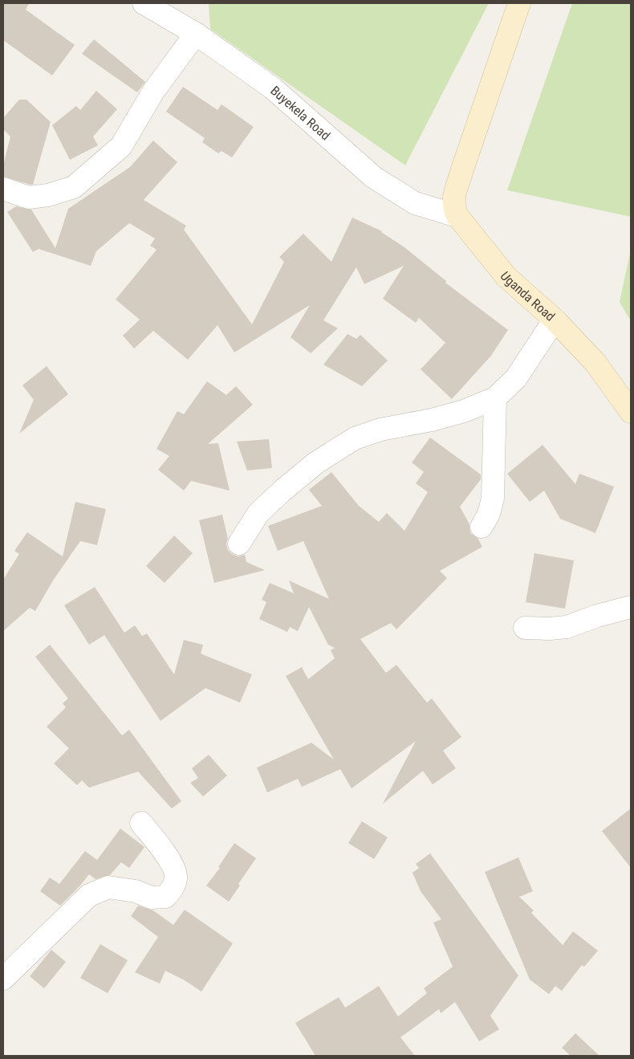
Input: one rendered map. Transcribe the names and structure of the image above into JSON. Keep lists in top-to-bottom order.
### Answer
{
  "streets": {
    "main road": ["Uganda Road"],
    "street": ["Buyekela Road"]
  },
  "crossings": [
    ["Buyekela Road", "Uganda Road"]
  ]
}
